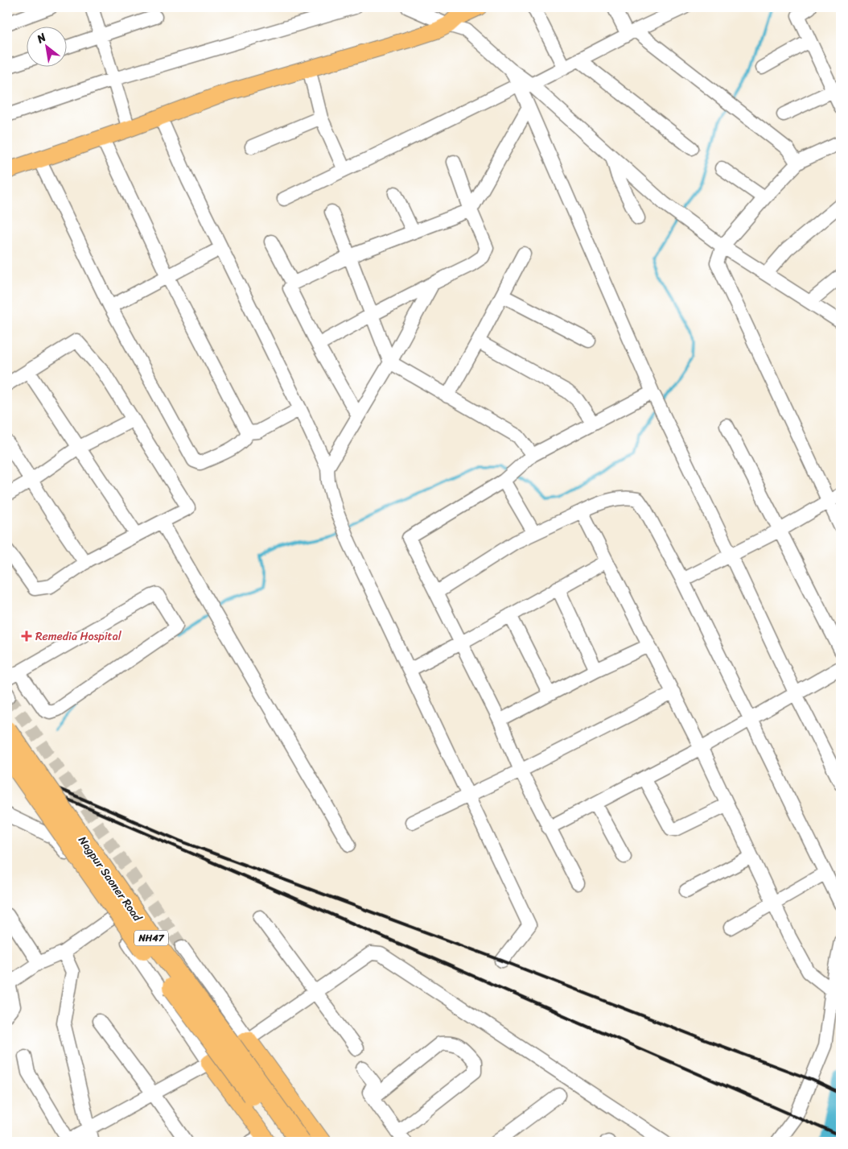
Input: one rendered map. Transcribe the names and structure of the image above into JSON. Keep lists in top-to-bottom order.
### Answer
{
  "streets": {
    "highway": ["Nagpur Saoner Road", "NH47"]
  },
  "places": {
    "health": ["Remedia Hospital"]
  },
  "north": "top left"
}
